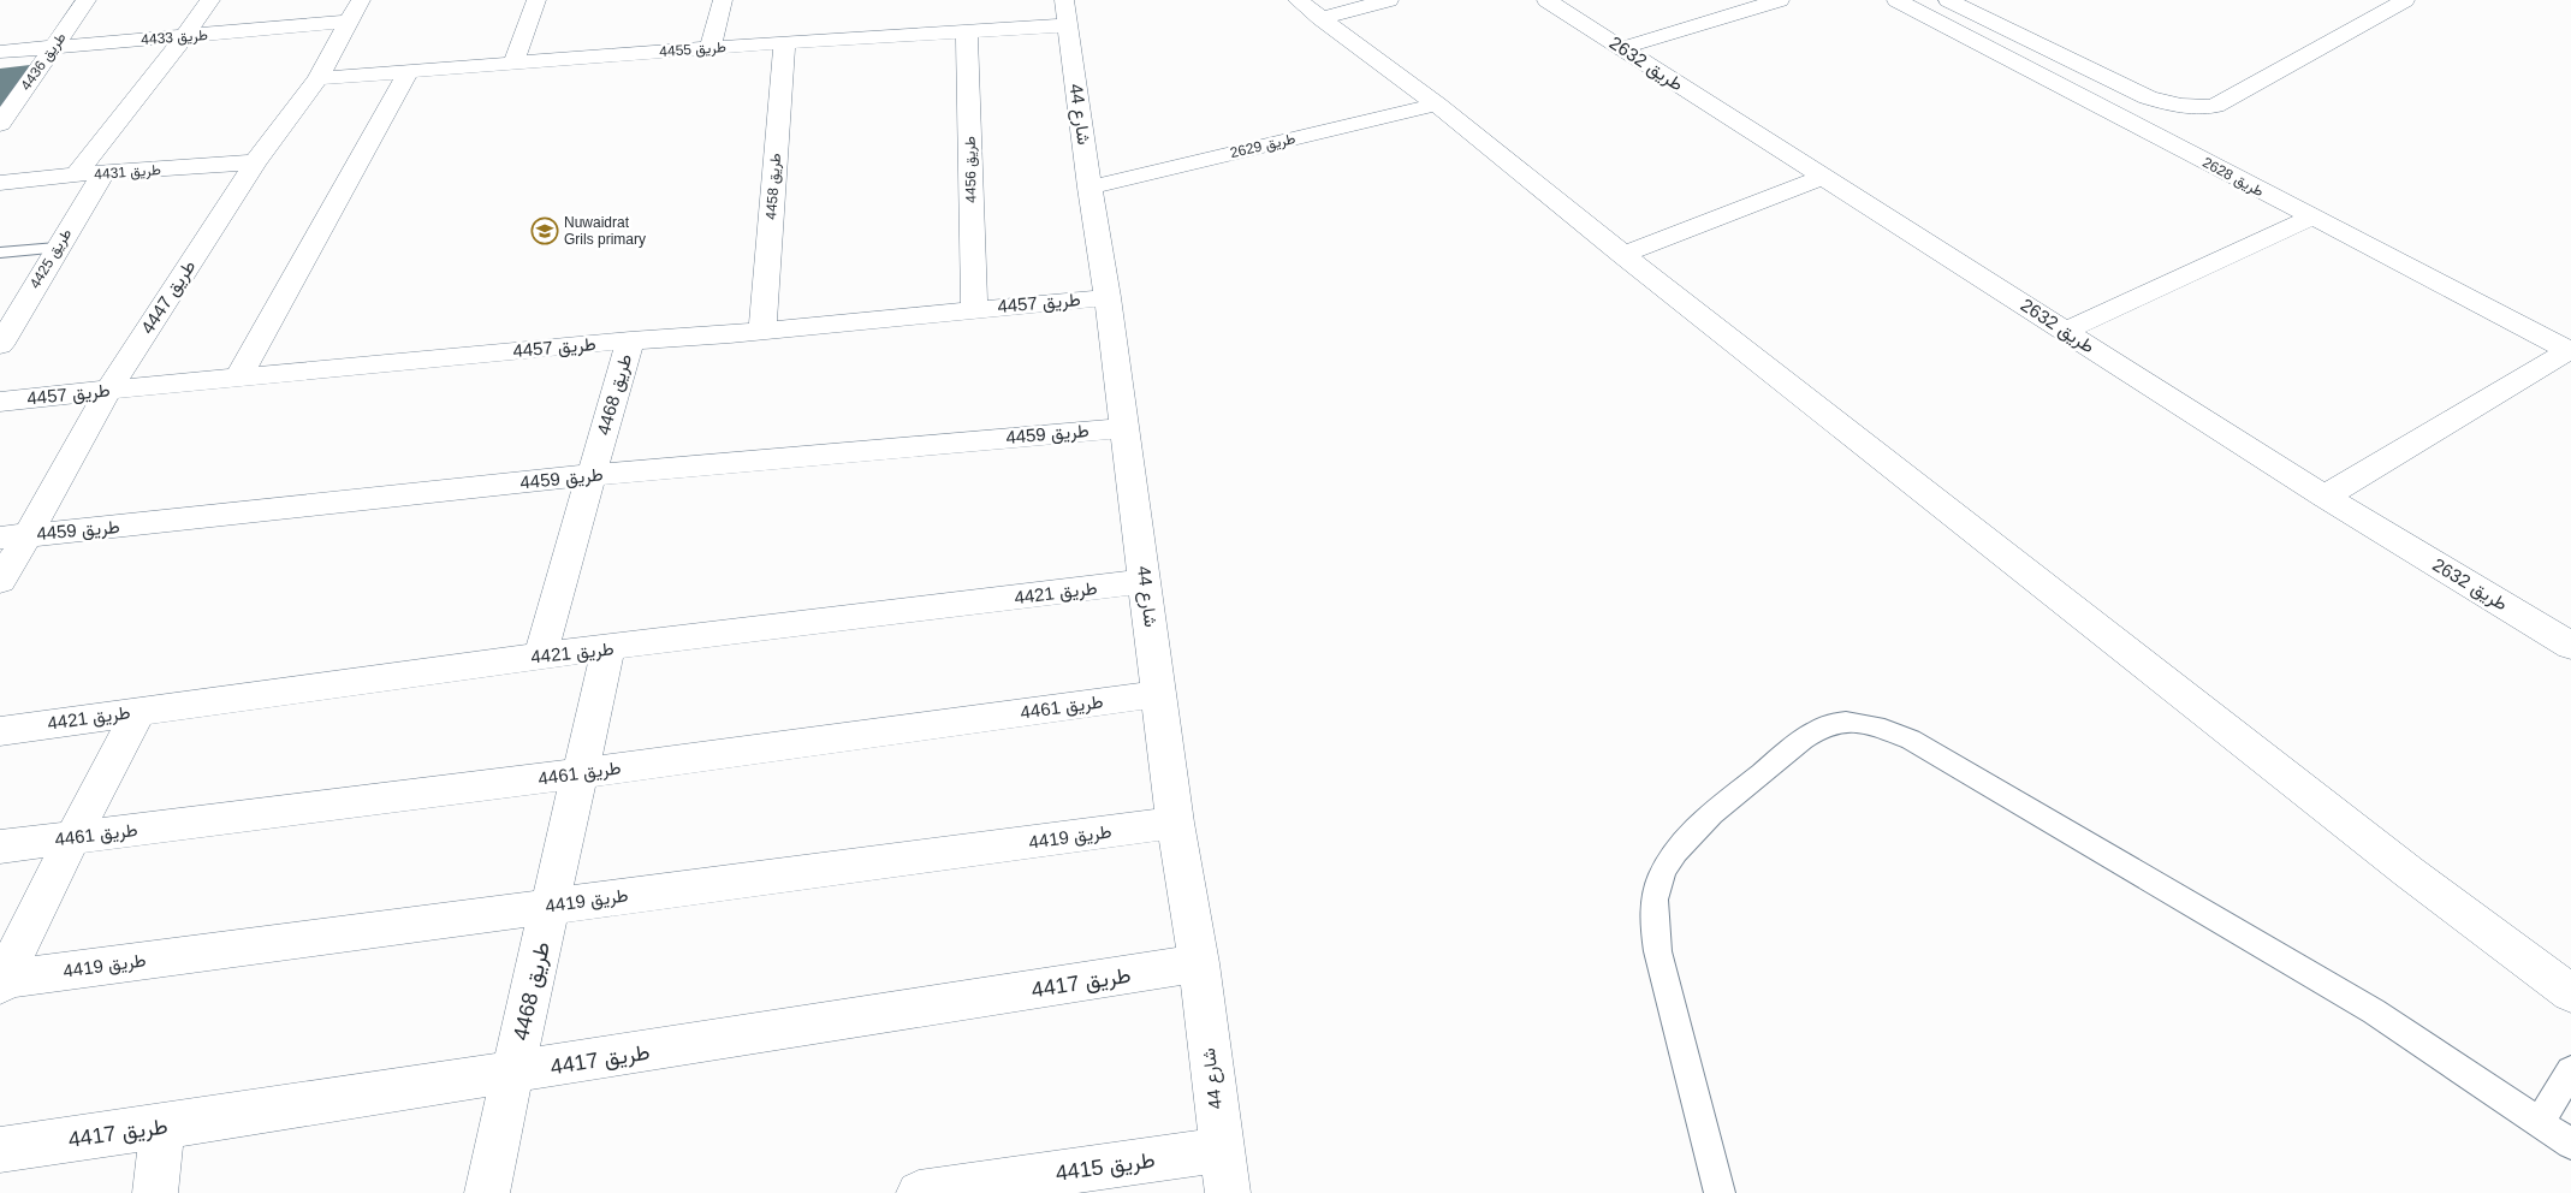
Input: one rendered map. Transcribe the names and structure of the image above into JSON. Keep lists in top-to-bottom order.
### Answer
{
  "streets": {
    "street": [
      "طريق 4433",
      "طريق 4455",
      "طريق 4436",
      "طريق 2632",
      "شارع 44",
      "طريق 2629",
      "طريق 4456",
      "طريق 4431",
      "طريق 2628",
      "طريق 4458",
      "طريق 4425",
      "طريق 4447",
      "طريق 4457",
      "طريق 4468",
      "طريق 4459",
      "طريق 4421",
      "طريق 4461",
      "طريق 4419",
      "طريق 4417",
      "طريق 4415"
    ]
  },
  "crossings": [
    ["طريق 4433", "طريق 4436"],
    ["طريق 4433", "طريق 4447"],
    ["طريق 4455", "شارع 44"],
    ["طريق 4455", "طريق 4456"],
    ["طريق 4455", "طريق 4458"],
    ["طريق 4455", "طريق 4447"],
    ["شارع 44", "طريق 2629"],
    ["شارع 44", "طريق 4457"],
    ["شارع 44", "طريق 4459"],
    ["شارع 44", "طريق 4421"],
    ["شارع 44", "طريق 4461"],
    ["شارع 44", "طريق 4419"],
    ["شارع 44", "طريق 4417"],
    ["شارع 44", "طريق 4415"],
    ["طريق 4456", "طريق 4457"],
    ["طريق 4431", "طريق 4425"],
    ["طريق 4431", "طريق 4447"],
    ["طريق 4458", "طريق 4457"],
    ["طريق 4447", "طريق 4457"],
    ["طريق 4447", "طريق 4459"],
    ["طريق 4457", "طريق 4468"],
    ["طريق 4468", "طريق 4459"],
    ["طريق 4468", "طريق 4421"],
    ["طريق 4468", "طريق 4461"],
    ["طريق 4468", "طريق 4419"],
    ["طريق 4468", "طريق 4417"]
  ],
  "places": {
    "school or university": ["Nuwaidrat Grils primary"]
  }
}
